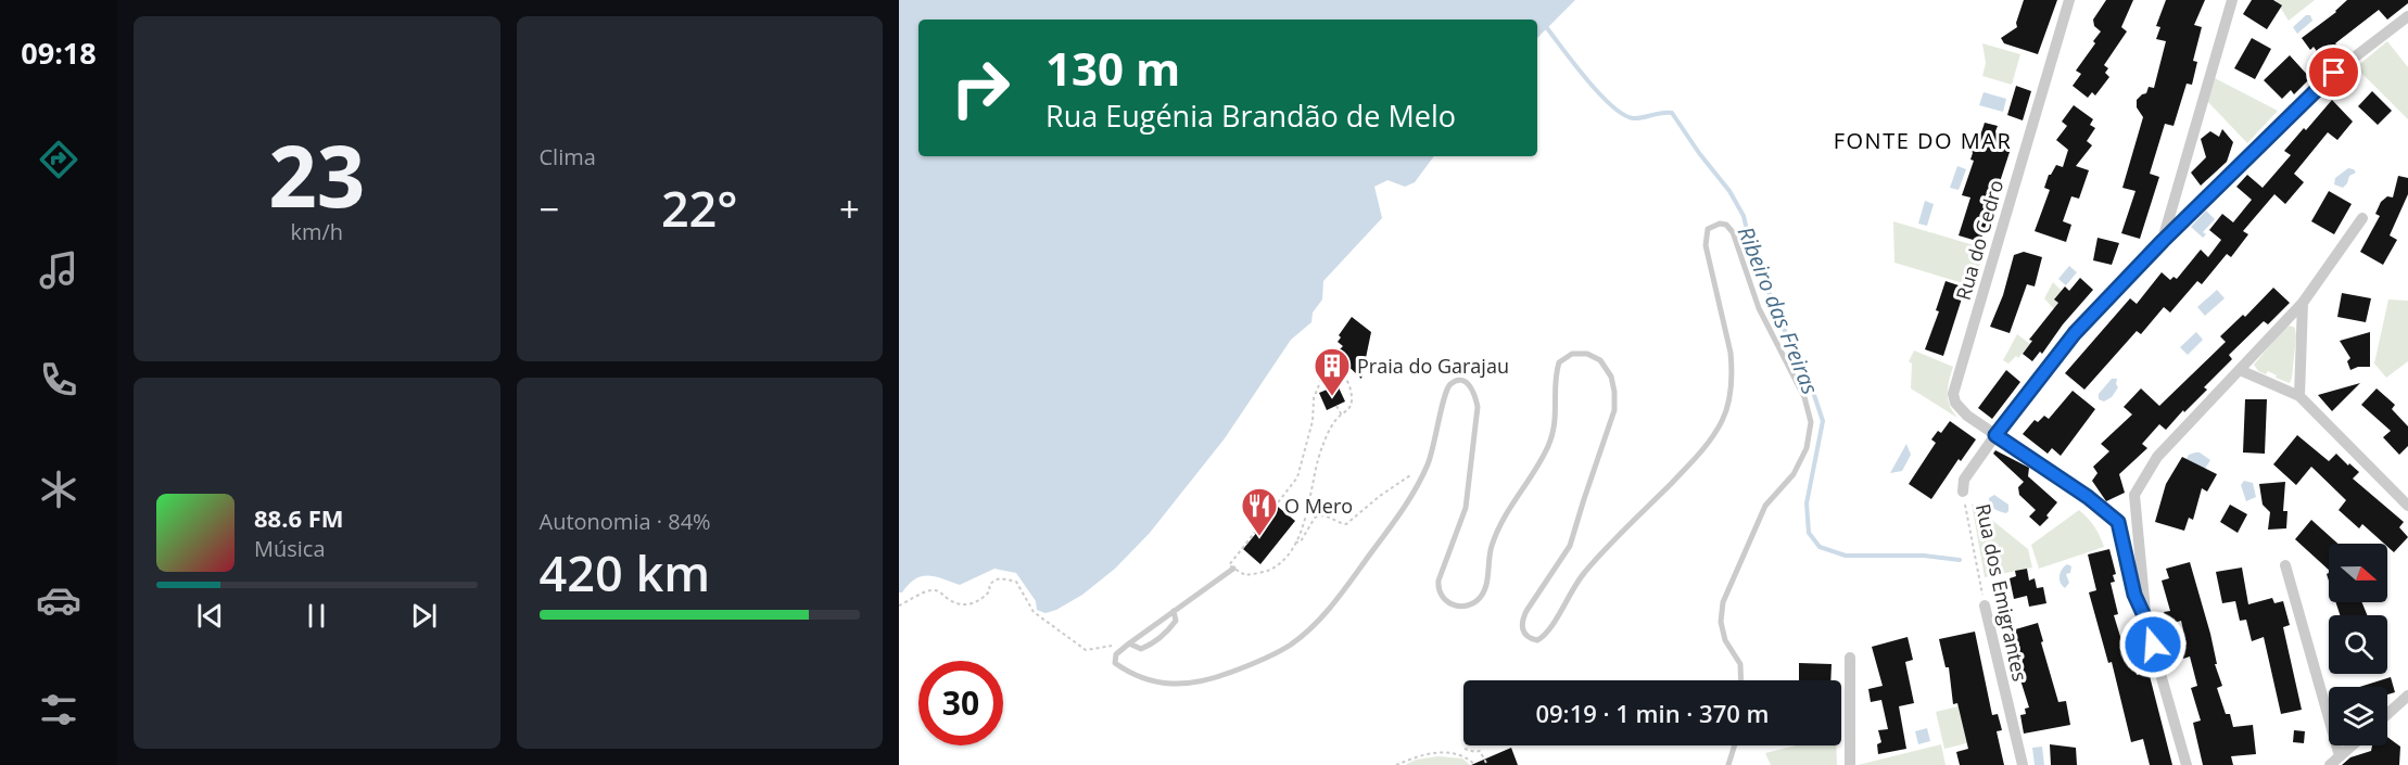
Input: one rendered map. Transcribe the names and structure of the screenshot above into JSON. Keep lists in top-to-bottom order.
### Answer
{
  "streets": {
    "street": ["Rua do Cedro", "Rua dos Emigrantes"]
  },
  "crossings": [
    ["Rua do Cedro", "Rua dos Emigrantes"]
  ],
  "districts": ["FONTE DO MAR"],
  "water": ["Ribeiro das Freiras"],
  "places": {
    "building": ["Praia do Garajau"],
    "restaurant": ["O Mero"]
  },
  "north": "right",
  "page": {
    "tabs": "09:18",
    "tile": [
      ["23", "km/h"],
      "Clima",
      ["Autonomia · 84%", "420 km"]
    ],
    "turn": ["130 m", "Rua Eugénia Brandão de Melo"],
    "heat": ["−", "22°", "+"],
    "song": ["88.6 FM", "Música"],
    "limit": "30",
    "trip": "09:19 · 1 min · 370 m"
  }
}
